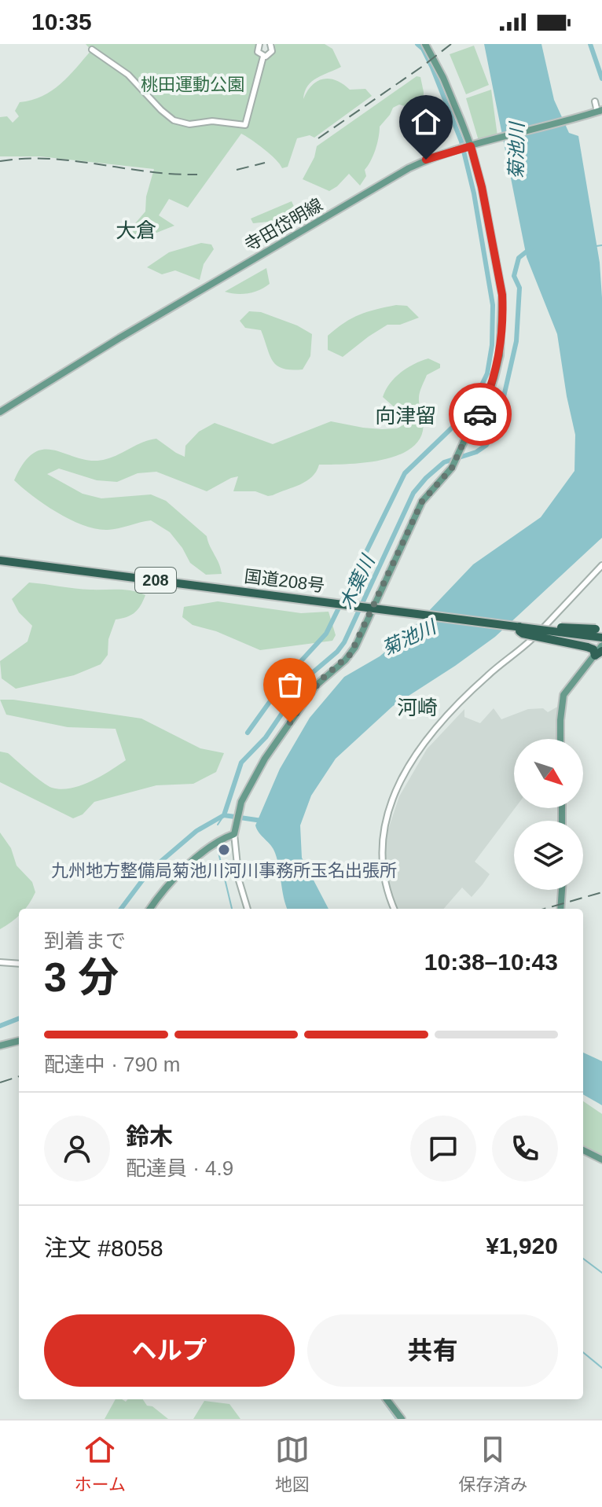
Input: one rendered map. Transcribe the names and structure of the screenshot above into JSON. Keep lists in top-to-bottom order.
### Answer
{
  "streets": {
    "highway": ["208", "国道208号"],
    "main road": ["寺田岱明線"]
  },
  "districts": ["大倉", "向津留", "河崎"],
  "water": ["菊池川", "木葉川"],
  "parks": ["桃田運動公園"],
  "places": ["九州地方整備局菊池川河川事務所玉名出張所"],
  "north": "bottom right",
  "page": {
    "status": "10:35",
    "heading": ["3 分", "到着まで", "10:38–10:43"],
    "panel": [
      "鈴木",
      "配達員 · 4.9",
      "注文 #8058",
      "¥1,920"
    ],
    "bar": "配達中 · 790 m",
    "buttons": ["ヘルプ", "共有"],
    "tabs": ["ホーム", "地図", "保存済み"]
  }
}
